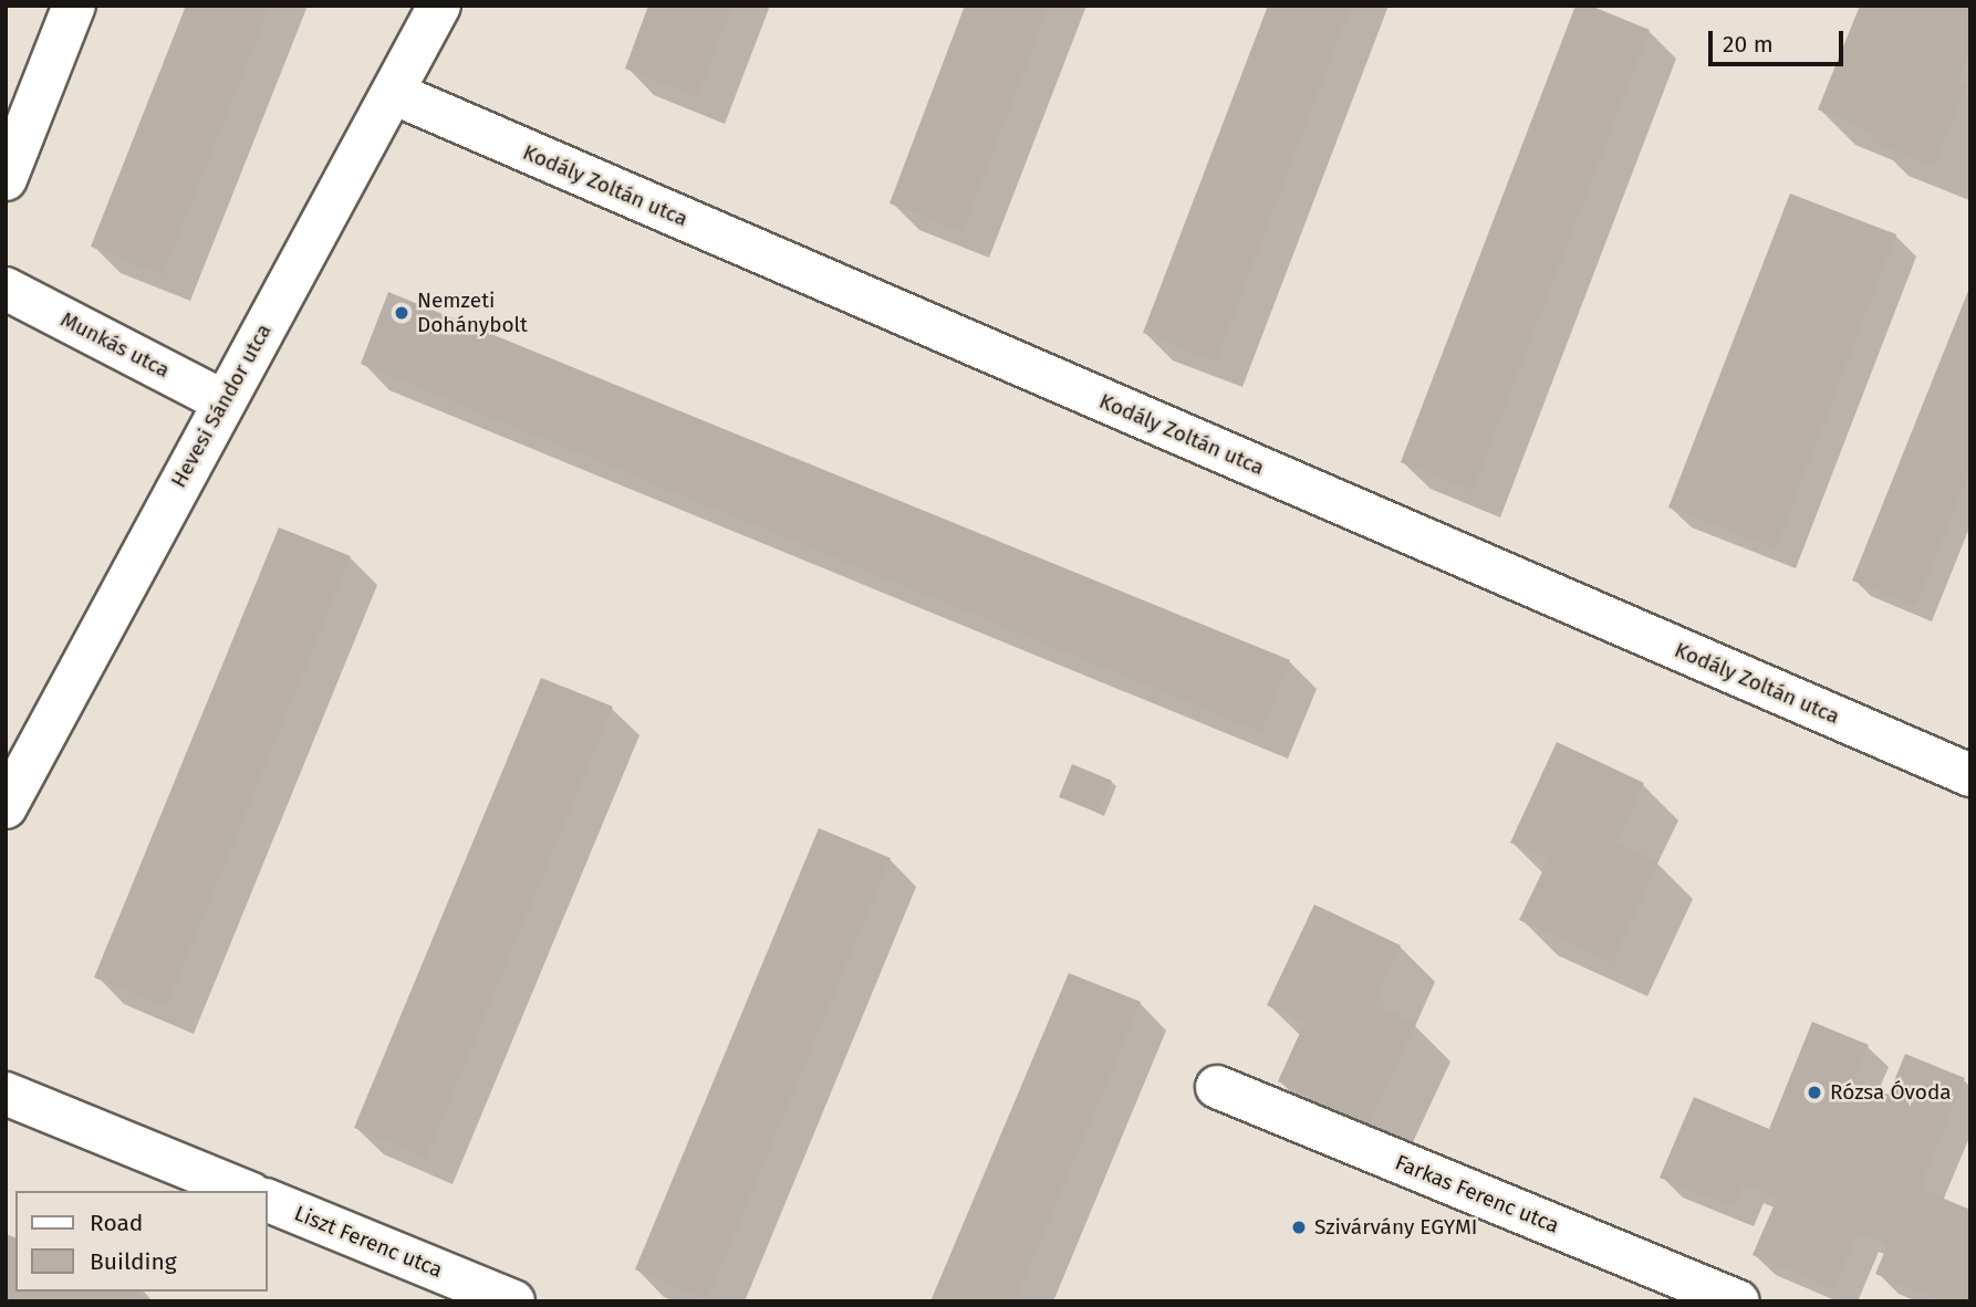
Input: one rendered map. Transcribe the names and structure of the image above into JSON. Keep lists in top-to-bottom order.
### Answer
{
  "streets": {
    "street": [
      "Kodály Zoltán utca",
      "Munkás utca",
      "Hevesi Sándor utca",
      "Farkas Ferenc utca",
      "Liszt Ferenc utca"
    ]
  },
  "crossings": [
    ["Kodály Zoltán utca", "Hevesi Sándor utca"],
    ["Munkás utca", "Hevesi Sándor utca"]
  ],
  "places": ["Nemzeti Dohánybolt", "Rózsa Óvoda", "Szivárvány EGYMI"],
  "legend": ["Road", "Building"],
  "scale_bar": "20 m"
}
